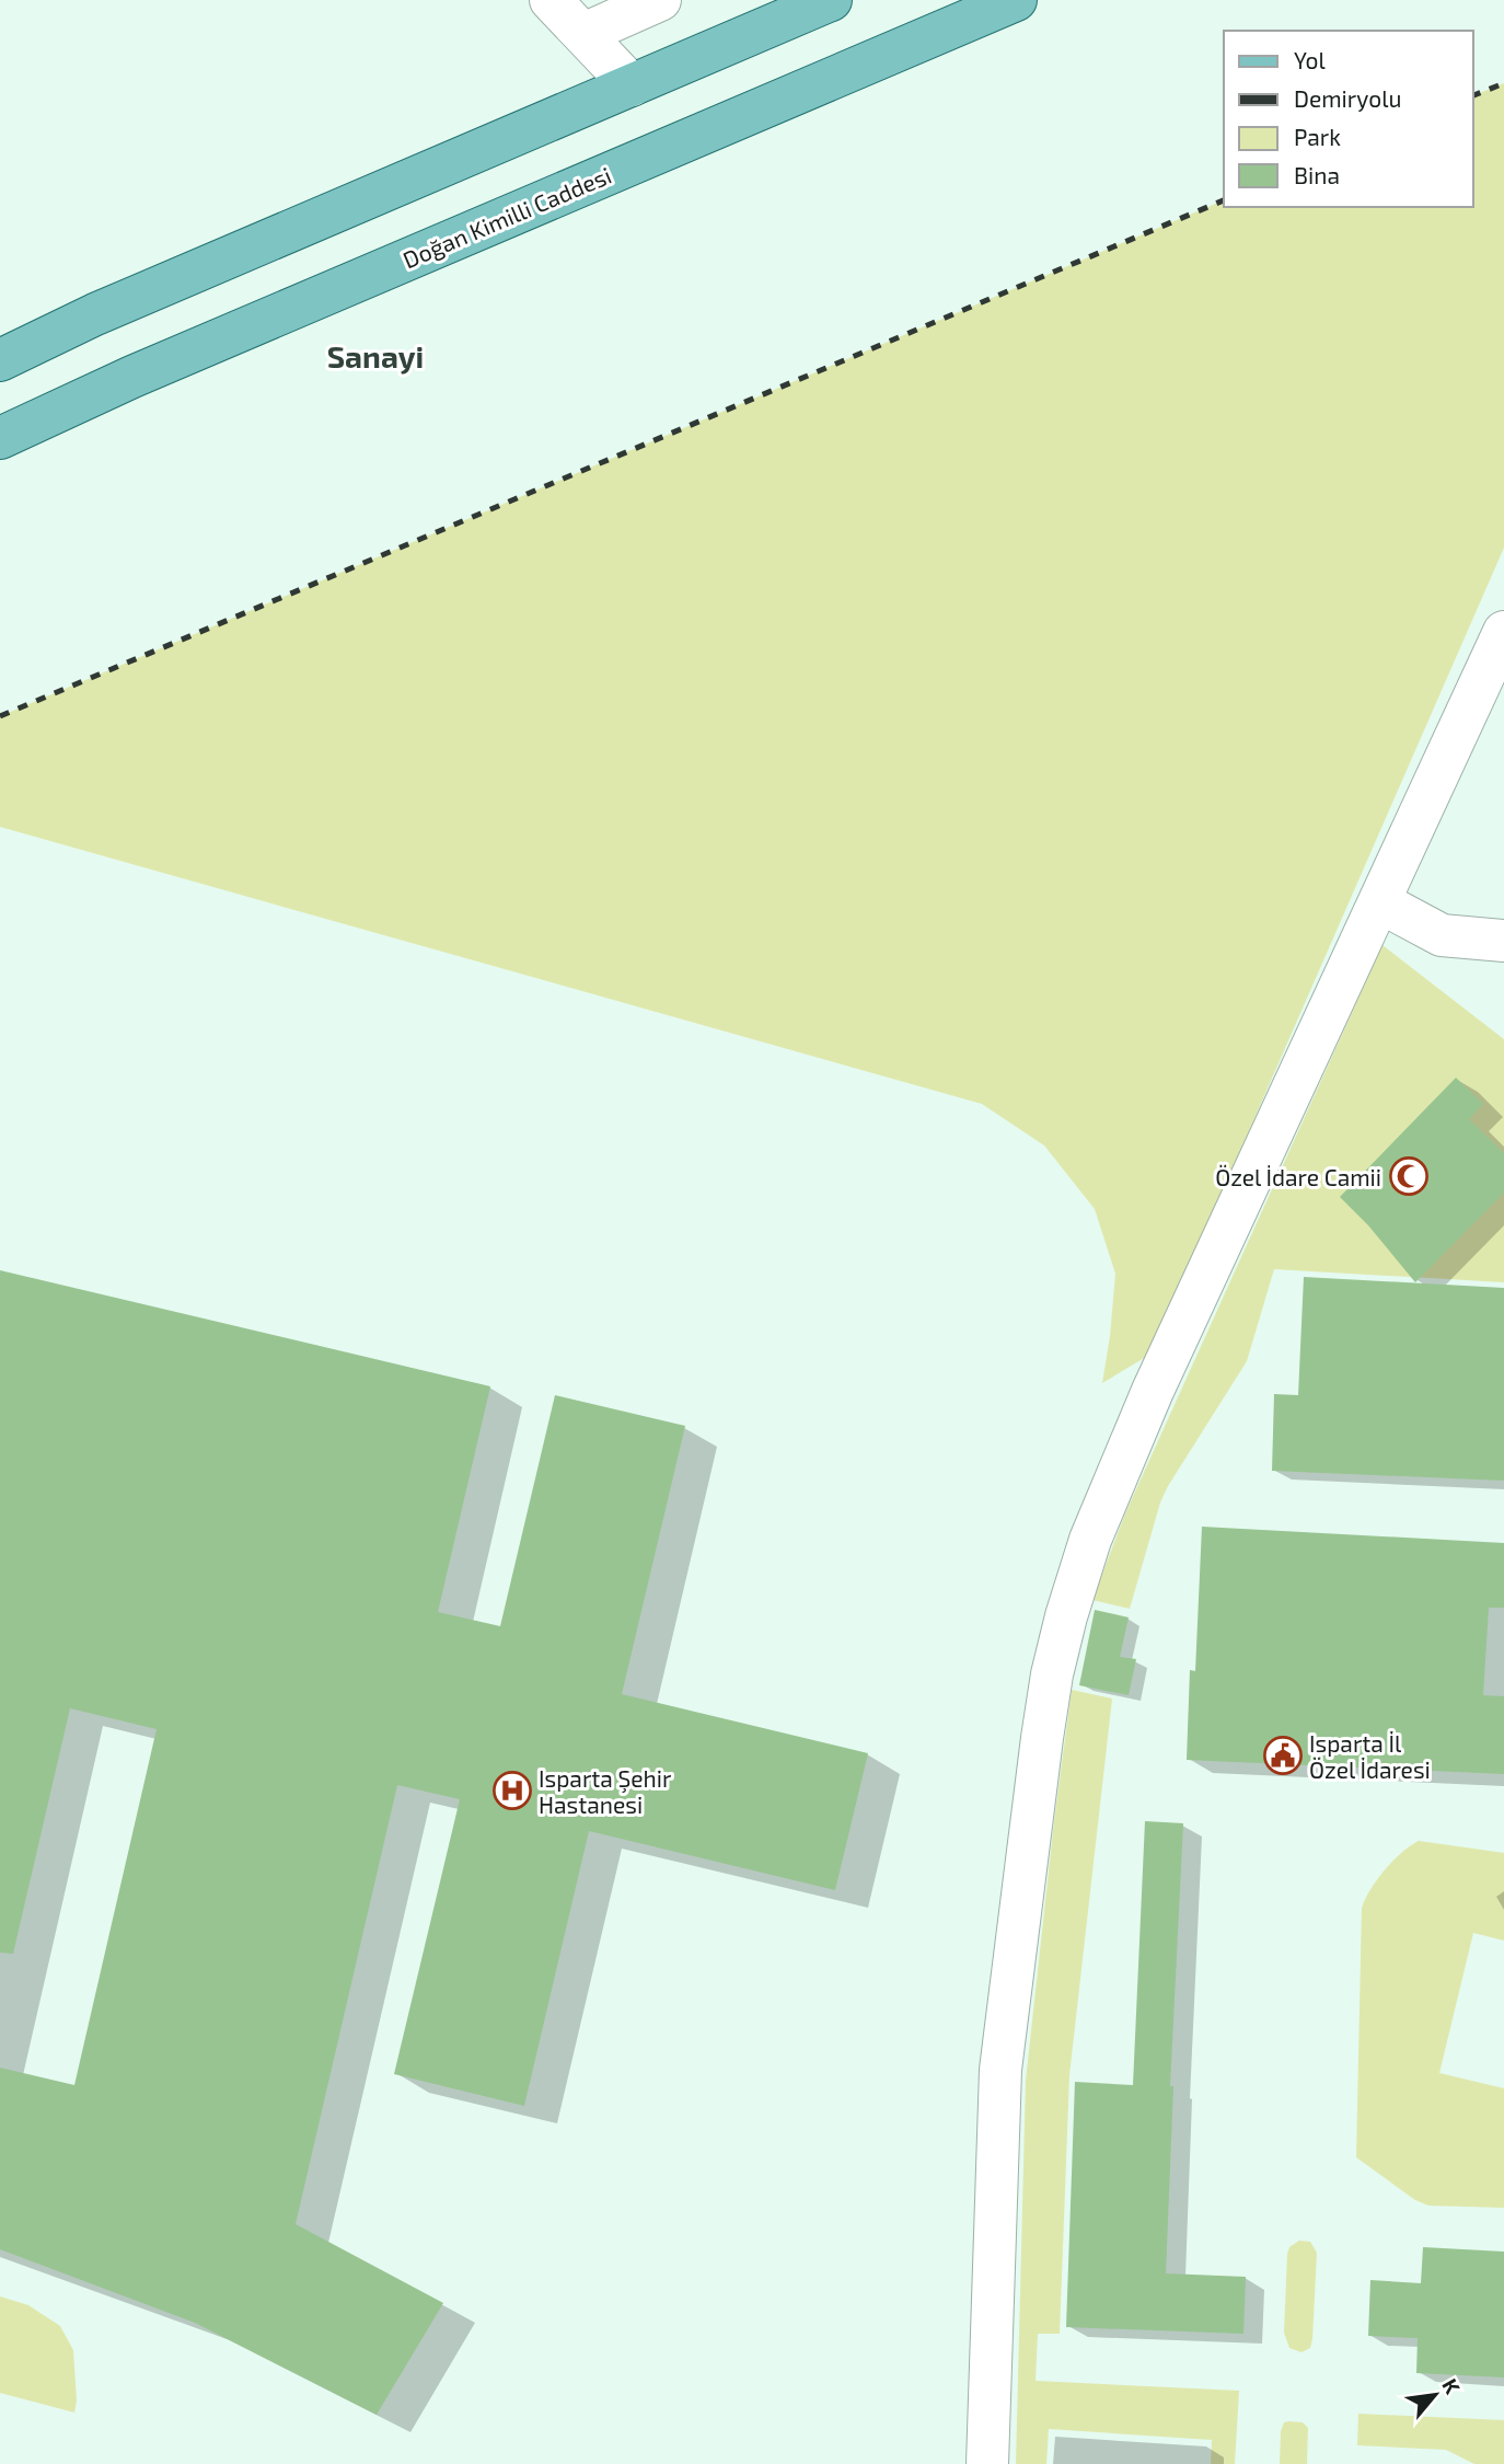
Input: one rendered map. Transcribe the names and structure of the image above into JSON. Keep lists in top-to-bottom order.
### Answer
{
  "streets": {
    "main road": ["Doğan Kimilli Caddesi"]
  },
  "districts": ["Sanayi"],
  "places": {
    "mosque": ["Özel İdare Camii"],
    "public building": ["Isparta İl Özel İdaresi"],
    "hospital": ["Isparta Şehir Hastanesi"]
  },
  "legend": [
    "Yol",
    "Demiryolu",
    "Park",
    "Bina"
  ],
  "north": "top right"
}
